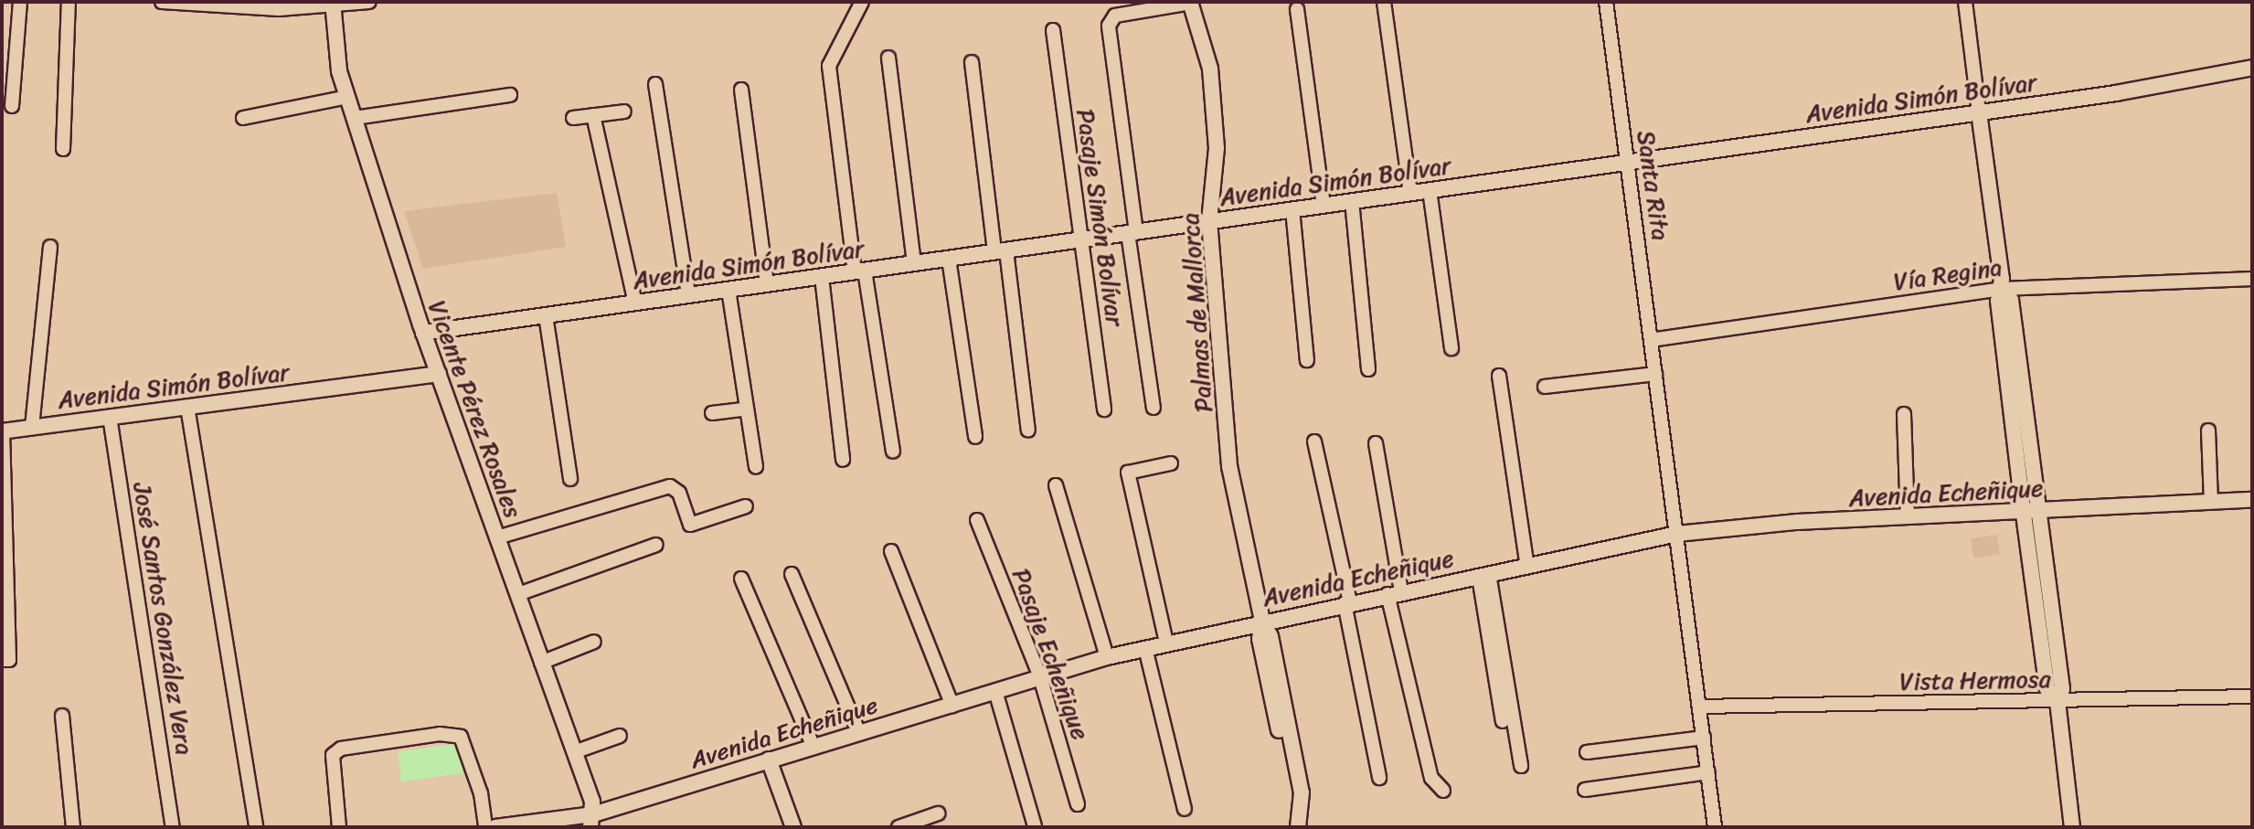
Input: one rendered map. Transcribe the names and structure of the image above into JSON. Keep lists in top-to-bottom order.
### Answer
{
  "streets": {
    "street": [
      "Avenida Simón Bolívar",
      "Santa Rita",
      "Pasaje Simón Bolívar",
      "Vía Regina",
      "Palmas de Mallorca",
      "Vicente Pérez Rosales",
      "Avenida Echeñique",
      "José Santos González Vera",
      "Pasaje Echeñique",
      "Vista Hermosa"
    ]
  },
  "crossings": [
    ["Avenida Simón Bolívar", "Santa Rita"],
    ["Avenida Simón Bolívar", "Pasaje Simón Bolívar"],
    ["Avenida Simón Bolívar", "Palmas de Mallorca"],
    ["Avenida Simón Bolívar", "Vicente Pérez Rosales"],
    ["Avenida Simón Bolívar", "José Santos González Vera"],
    ["Santa Rita", "Vía Regina"],
    ["Santa Rita", "Avenida Echeñique"],
    ["Santa Rita", "Vista Hermosa"],
    ["Pasaje Simón Bolívar", "Palmas de Mallorca"],
    ["Palmas de Mallorca", "Avenida Echeñique"],
    ["Vicente Pérez Rosales", "Avenida Echeñique"],
    ["Avenida Echeñique", "Pasaje Echeñique"]
  ]
}
